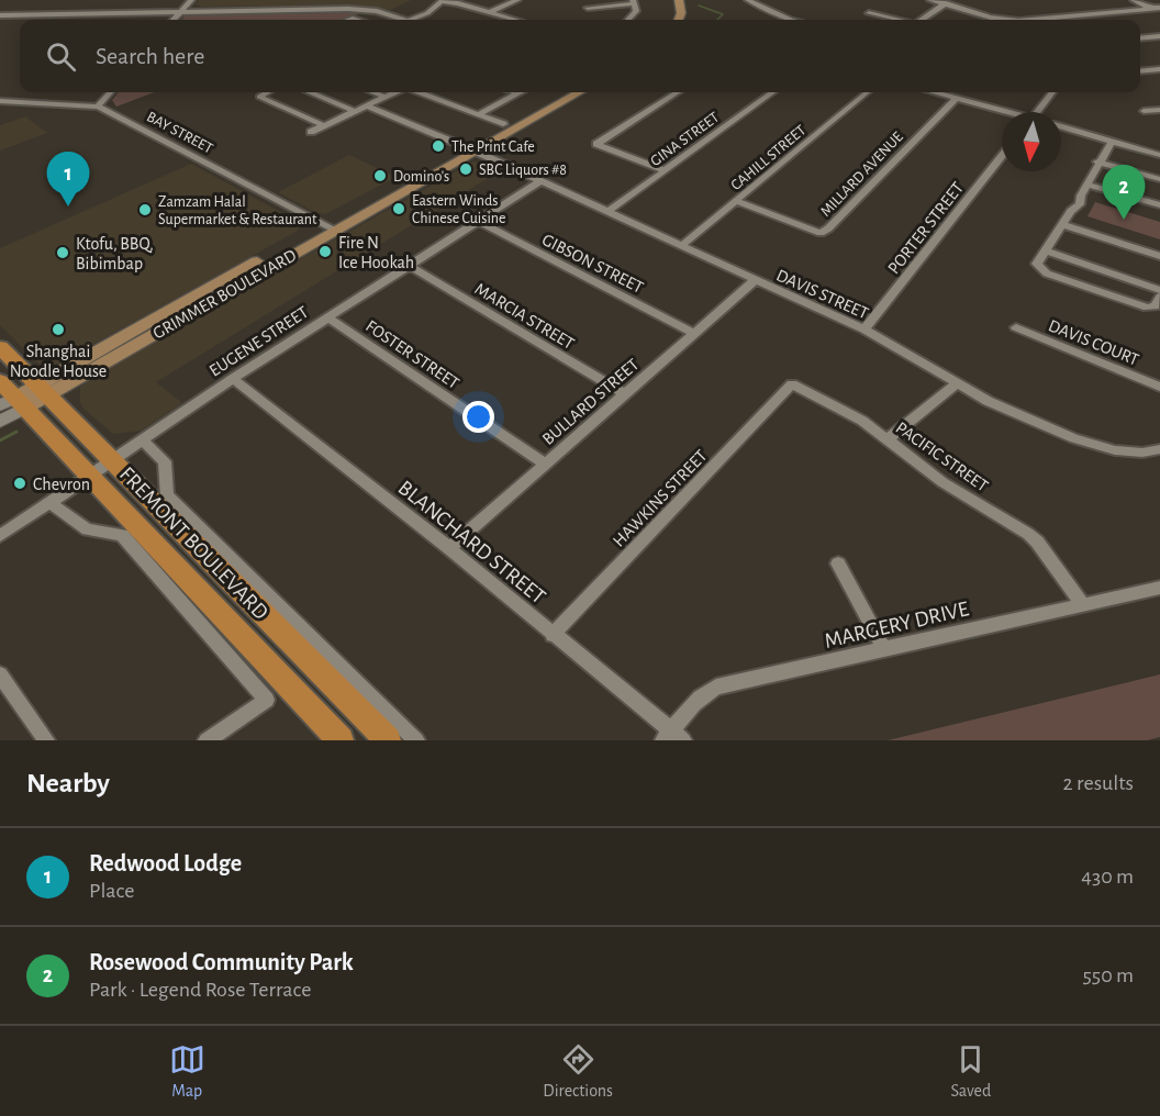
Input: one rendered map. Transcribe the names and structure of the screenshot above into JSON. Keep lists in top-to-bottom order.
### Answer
{
  "streets": {
    "main road": ["GRIMMER BOULEVARD", "FREMONT BOULEVARD"],
    "street": [
      "BAY STREET",
      "GINA STREET",
      "CAHILL STREET",
      "MILLARD AVENUE",
      "PORTER STREET",
      "GIBSON STREET",
      "DAVIS STREET",
      "MARCIA STREET",
      "EUGENE STREET",
      "DAVIS COURT",
      "FOSTER STREET",
      "BULLARD STREET",
      "PACIFIC STREET",
      "HAWKINS STREET",
      "BLANCHARD STREET",
      "MARGERY DRIVE"
    ]
  },
  "crossings": [
    ["BAY STREET", "GRIMMER BOULEVARD"],
    ["GINA STREET", "DAVIS STREET"],
    ["CAHILL STREET", "MILLARD AVENUE"],
    ["CAHILL STREET", "DAVIS STREET"],
    ["PORTER STREET", "DAVIS STREET"],
    ["GIBSON STREET", "EUGENE STREET"],
    ["GIBSON STREET", "BULLARD STREET"],
    ["GRIMMER BOULEVARD", "DAVIS STREET"],
    ["GRIMMER BOULEVARD", "FREMONT BOULEVARD"],
    ["DAVIS STREET", "EUGENE STREET"],
    ["DAVIS STREET", "BULLARD STREET"],
    ["MARCIA STREET", "EUGENE STREET"],
    ["MARCIA STREET", "BULLARD STREET"],
    ["EUGENE STREET", "FOSTER STREET"],
    ["EUGENE STREET", "BLANCHARD STREET"],
    ["EUGENE STREET", "FREMONT BOULEVARD"],
    ["FOSTER STREET", "BULLARD STREET"],
    ["BULLARD STREET", "BLANCHARD STREET"],
    ["PACIFIC STREET", "HAWKINS STREET"],
    ["PACIFIC STREET", "MARGERY DRIVE"],
    ["HAWKINS STREET", "BLANCHARD STREET"],
    ["BLANCHARD STREET", "MARGERY DRIVE"]
  ],
  "places": [
    "The Print Cafe",
    "SBC Liquors #8",
    "Domino's",
    "Eastern Winds Chinese Cuisine",
    "Zamzam Halal Supermarket & Restaurant",
    "Fire N Ice Hookah",
    "Ktofu, BBQ, Bibimbap",
    "Shanghai Noodle House",
    "Chevron"
  ],
  "north": "bottom",
  "page": {
    "search": "Search here",
    "pins": ["1", "2"],
    "heading": ["Nearby", "2 results"],
    "list": [
      {
        "mark": "1",
        "name": "Redwood Lodge",
        "note": "Place",
        "value": "430 m"
      },
      {
        "mark": "2",
        "name": "Rosewood Community Park",
        "note": "Park · Legend Rose Terrace",
        "value": "550 m"
      }
    ],
    "nav": ["Map", "Directions", "Saved"]
  }
}
